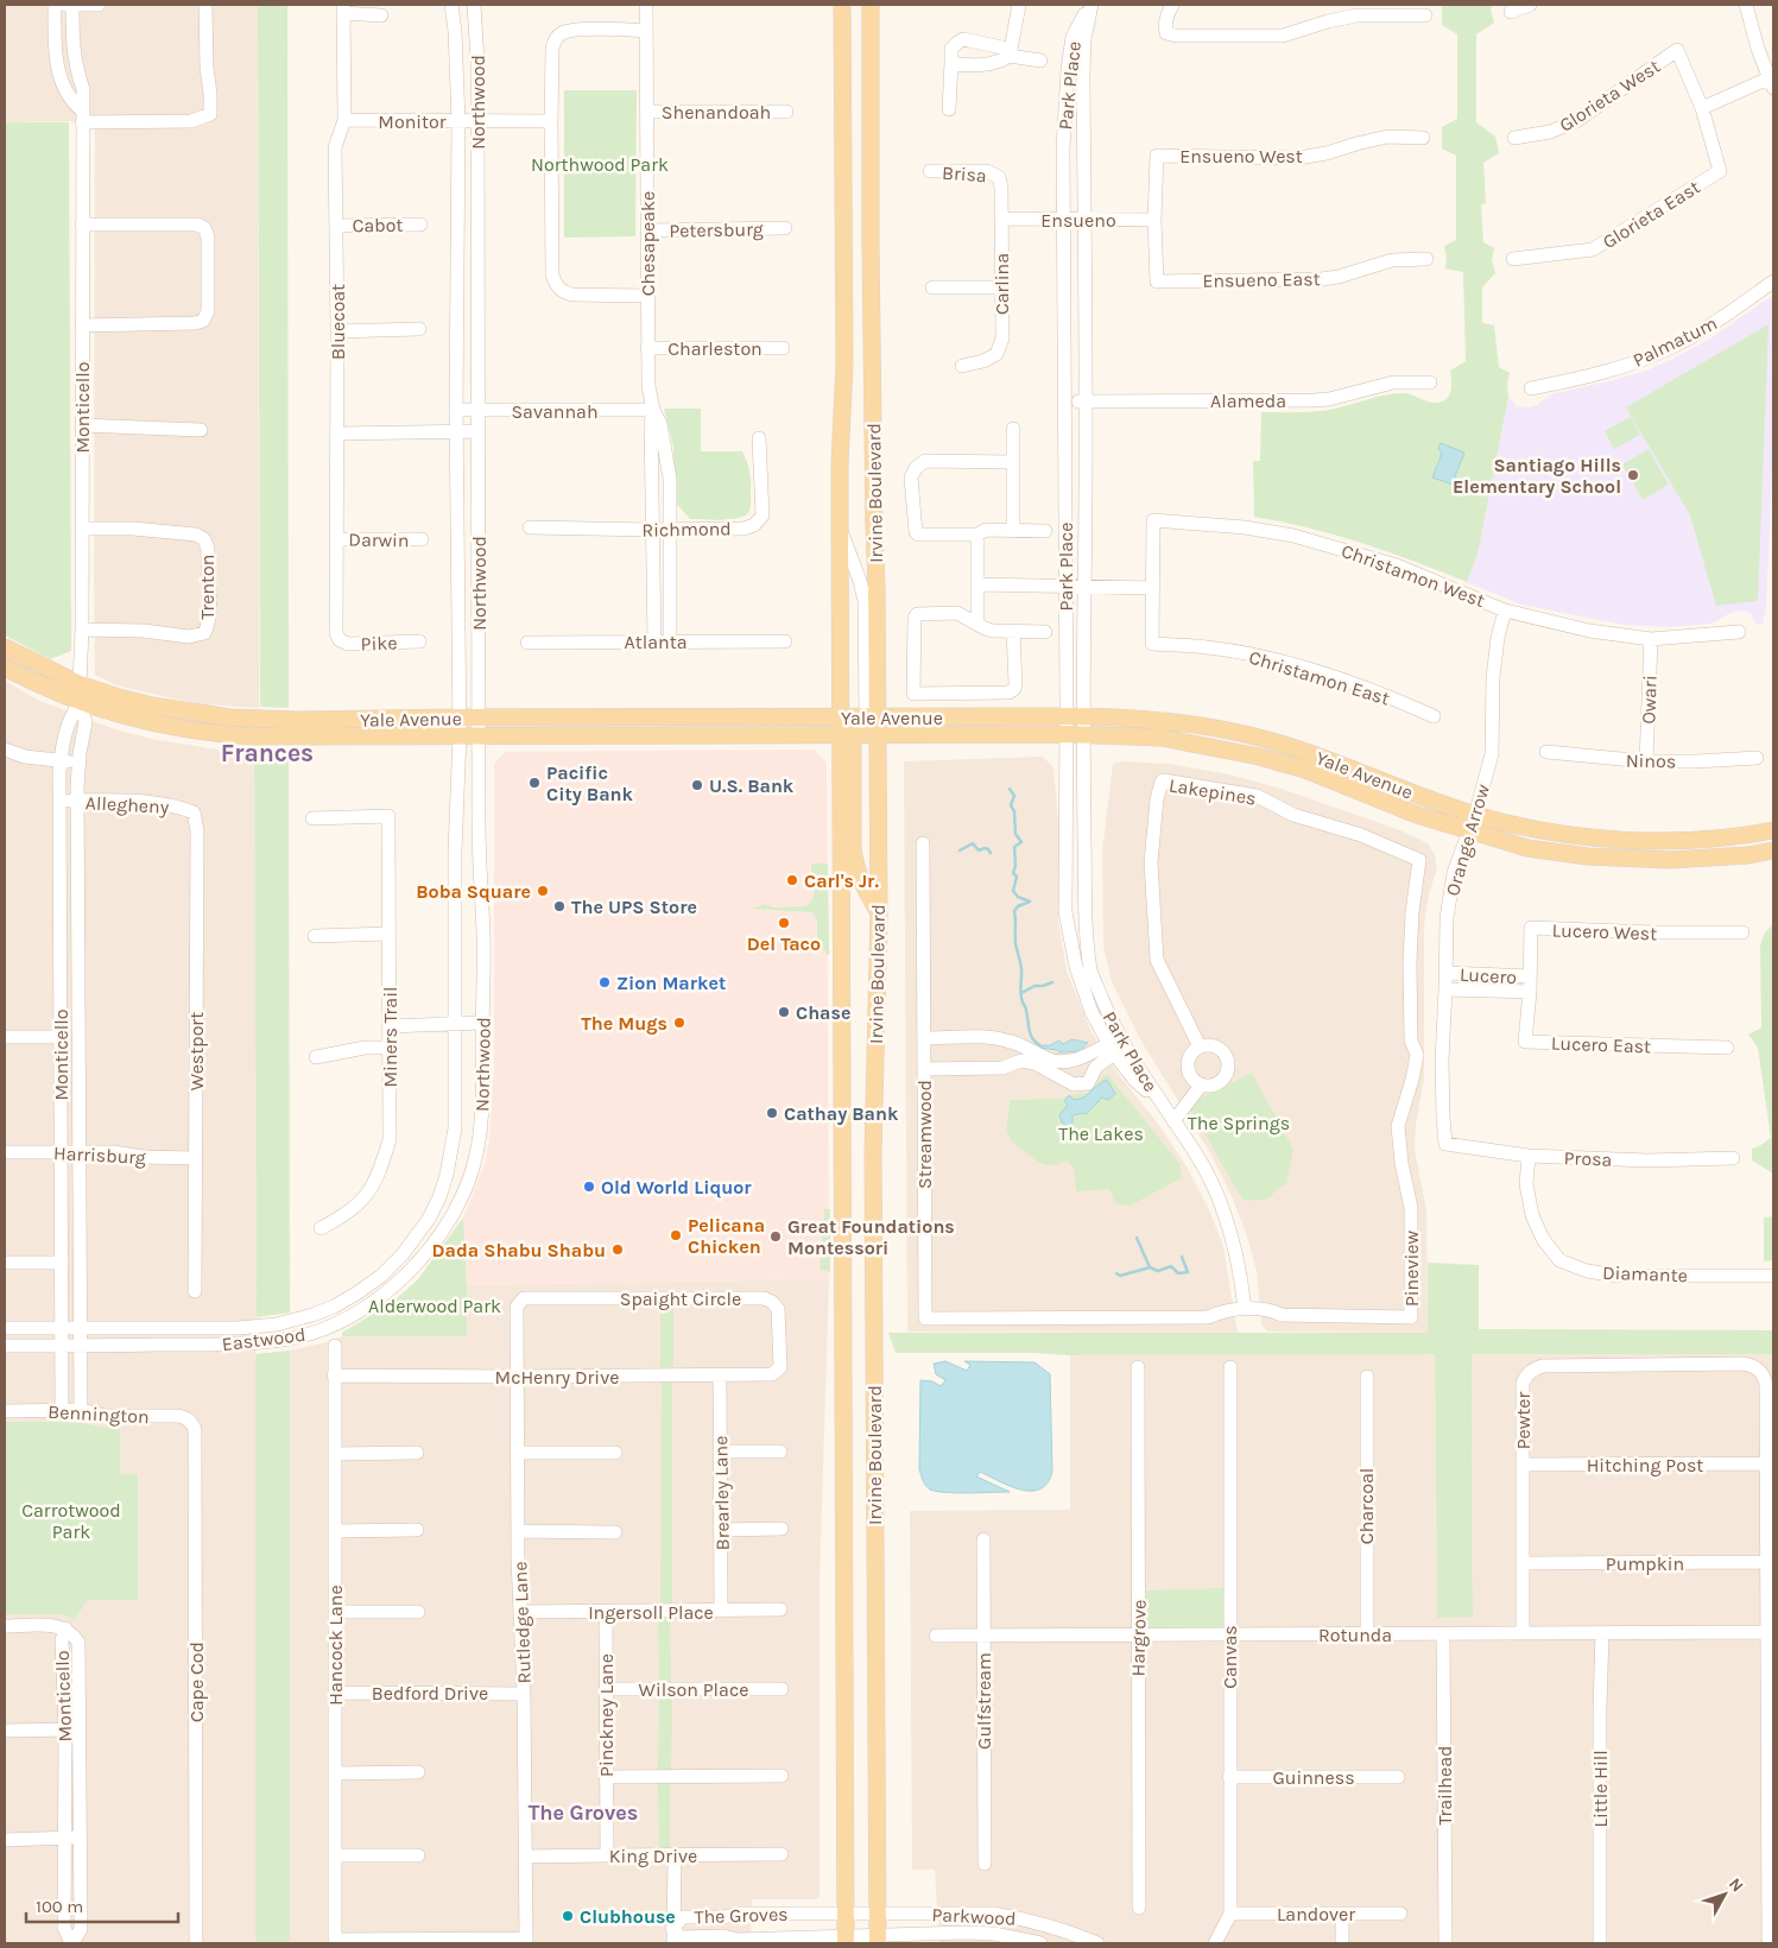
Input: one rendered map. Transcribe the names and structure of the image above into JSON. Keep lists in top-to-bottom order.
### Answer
{
  "streets": {
    "main road": ["Irvine Boulevard", "Yale Avenue"],
    "street": [
      "Park Place",
      "Glorieta West",
      "Northwood",
      "Shenandoah",
      "Monitor",
      "Ensueno West",
      "Brisa",
      "Glorieta East",
      "Ensueno",
      "Cabot",
      "Petersburg",
      "Chesapeake",
      "Ensueno East",
      "Carlina",
      "Bluecoat",
      "Palmatum",
      "Charleston",
      "Alameda",
      "Monticello",
      "Savannah",
      "Richmond",
      "Darwin",
      "Christamon West",
      "Trenton",
      "Atlanta",
      "Pike",
      "Christamon East",
      "Owari",
      "Ninos",
      "Lakepines",
      "Allegheny",
      "Orange Arrow",
      "Lucero West",
      "Lucero",
      "Miners Trail",
      "Lucero East",
      "Westport",
      "Streamwood",
      "Harrisburg",
      "Prosa",
      "Pineview",
      "Diamante",
      "Spaight Circle",
      "Eastwood",
      "McHenry Drive",
      "Bennington",
      "Pewter",
      "Hitching Post",
      "Brearley Lane",
      "Charcoal",
      "Pumpkin",
      "Ingersoll Place",
      "Rutledge Lane",
      "Rotunda",
      "Hargrove",
      "Hancock Lane",
      "Canvas",
      "Cape Cod",
      "Wilson Place",
      "Bedford Drive",
      "Gulfstream",
      "Pinckney Lane",
      "Guinness",
      "Trailhead",
      "Little Hill",
      "King Drive",
      "Landover",
      "The Groves",
      "Parkwood"
    ]
  },
  "crossings": [
    ["Park Place", "Ensueno"],
    ["Park Place", "Alameda"],
    ["Park Place", "Yale Avenue"],
    ["Park Place", "Streamwood"],
    ["Park Place", "Pineview"],
    ["Glorieta West", "Glorieta East"],
    ["Northwood", "Monitor"],
    ["Northwood", "Savannah"],
    ["Northwood", "Yale Avenue"],
    ["Northwood", "Eastwood"],
    ["Shenandoah", "Chesapeake"],
    ["Monitor", "Bluecoat"],
    ["Ensueno West", "Ensueno"],
    ["Ensueno West", "Ensueno East"],
    ["Brisa", "Carlina"],
    ["Ensueno", "Ensueno East"],
    ["Ensueno", "Carlina"],
    ["Cabot", "Bluecoat"],
    ["Petersburg", "Chesapeake"],
    ["Chesapeake", "Charleston"],
    ["Chesapeake", "Savannah"],
    ["Chesapeake", "Richmond"],
    ["Chesapeake", "Atlanta"],
    ["Bluecoat", "Darwin"],
    ["Bluecoat", "Pike"],
    ["Monticello", "Trenton"],
    ["Monticello", "Yale Avenue"],
    ["Monticello", "Allegheny"],
    ["Monticello", "Harrisburg"],
    ["Monticello", "Eastwood"],
    ["Monticello", "Bennington"],
    ["Irvine Boulevard", "Yale Avenue"],
    ["Irvine Boulevard", "The Groves"],
    ["Irvine Boulevard", "Parkwood"],
    ["Christamon West", "Christamon East"],
    ["Christamon West", "Owari"],
    ["Christamon West", "Orange Arrow"],
    ["Owari", "Ninos"],
    ["Yale Avenue", "Orange Arrow"],
    ["Lakepines", "Pineview"],
    ["Allegheny", "Westport"],
    ["Orange Arrow", "Lucero"],
    ["Orange Arrow", "Prosa"],
    ["Lucero West", "Lucero"],
    ["Lucero West", "Lucero East"],
    ["Lucero", "Lucero East"],
    ["Westport", "Harrisburg"],
    ["Streamwood", "Pineview"],
    ["Prosa", "Diamante"],
    ["Spaight Circle", "McHenry Drive"],
    ["Spaight Circle", "Rutledge Lane"],
    ["McHenry Drive", "Brearley Lane"],
    ["McHenry Drive", "Rutledge Lane"],
    ["McHenry Drive", "Hancock Lane"],
    ["Bennington", "Cape Cod"],
    ["Pewter", "Hitching Post"],
    ["Pewter", "Pumpkin"],
    ["Pewter", "Rotunda"],
    ["Brearley Lane", "Ingersoll Place"],
    ["Charcoal", "Rotunda"],
    ["Ingersoll Place", "Rutledge Lane"],
    ["Ingersoll Place", "Pinckney Lane"],
    ["Rutledge Lane", "Bedford Drive"],
    ["Rutledge Lane", "King Drive"],
    ["Rotunda", "Hargrove"],
    ["Rotunda", "Canvas"],
    ["Rotunda", "Gulfstream"],
    ["Rotunda", "Trailhead"],
    ["Rotunda", "Little Hill"],
    ["Hancock Lane", "Bedford Drive"],
    ["Canvas", "Guinness"],
    ["Canvas", "Landover"],
    ["Wilson Place", "Pinckney Lane"],
    ["Pinckney Lane", "King Drive"],
    ["The Groves", "Parkwood"]
  ],
  "districts": ["Frances", "The Groves"],
  "parks": [
    "Northwood Park",
    "The Springs",
    "The Lakes",
    "Alderwood Park",
    "Carrotwood Park"
  ],
  "places": [
    "Santiago Hills Elementary School",
    "Pacific City Bank",
    "U.S. Bank",
    "Carl's Jr.",
    "Boba Square",
    "The UPS Store",
    "Del Taco",
    "Zion Market",
    "Chase",
    "The Mugs",
    "Cathay Bank",
    "Old World Liquor",
    "Pelicana Chicken",
    "Great Foundations Montessori",
    "Dada Shabu Shabu",
    "Clubhouse"
  ],
  "scale_bar": "100 m",
  "north": "top right"
}
